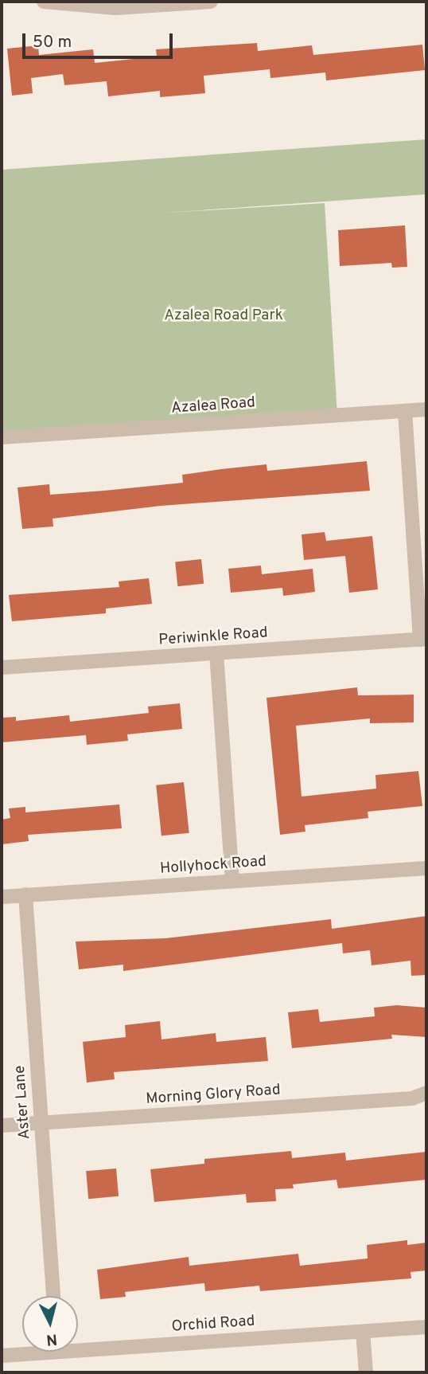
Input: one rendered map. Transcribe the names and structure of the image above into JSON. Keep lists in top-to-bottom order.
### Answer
{
  "streets": {
    "street": [
      "Azalea Road",
      "Periwinkle Road",
      "Hollyhock Road",
      "Morning Glory Road",
      "Aster Lane",
      "Orchid Road"
    ]
  },
  "crossings": [
    ["Hollyhock Road", "Aster Lane"],
    ["Morning Glory Road", "Aster Lane"]
  ],
  "parks": ["Azalea Road Park"],
  "scale_bar": "50 m",
  "north": "bottom"
}
